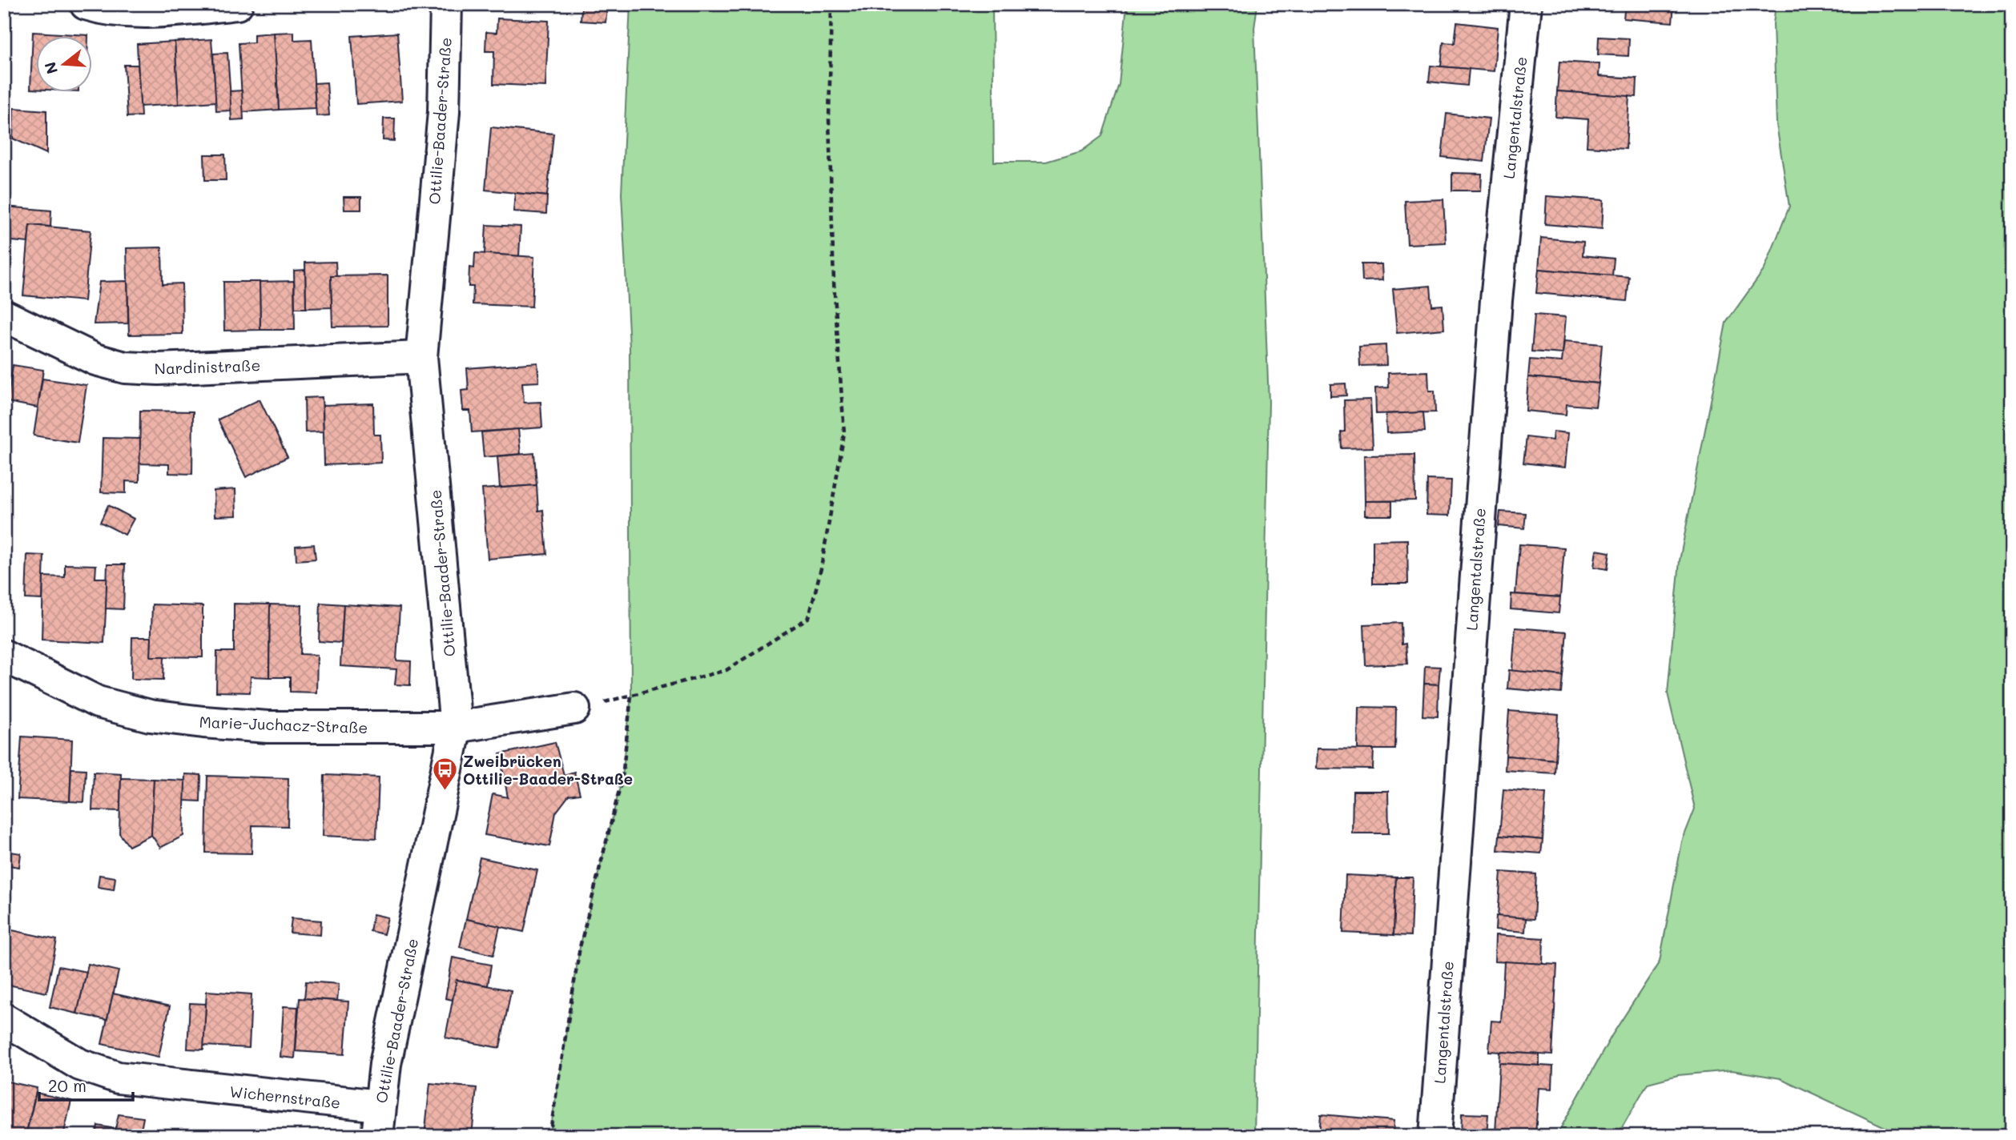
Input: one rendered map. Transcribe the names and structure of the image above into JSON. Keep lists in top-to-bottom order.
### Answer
{
  "streets": {
    "street": [
      "Langentalstraße",
      "Ottilie-Baader-Straße",
      "Nardinistraße",
      "Marie-Juchacz-Straße",
      "Wichernstraße"
    ]
  },
  "crossings": [
    ["Ottilie-Baader-Straße", "Nardinistraße"],
    ["Ottilie-Baader-Straße", "Marie-Juchacz-Straße"],
    ["Ottilie-Baader-Straße", "Wichernstraße"]
  ],
  "places": {
    "bus stop": ["Zweibrücken Ottilie-Baader-Straße"]
  },
  "scale_bar": "20 m",
  "north": "left"
}
